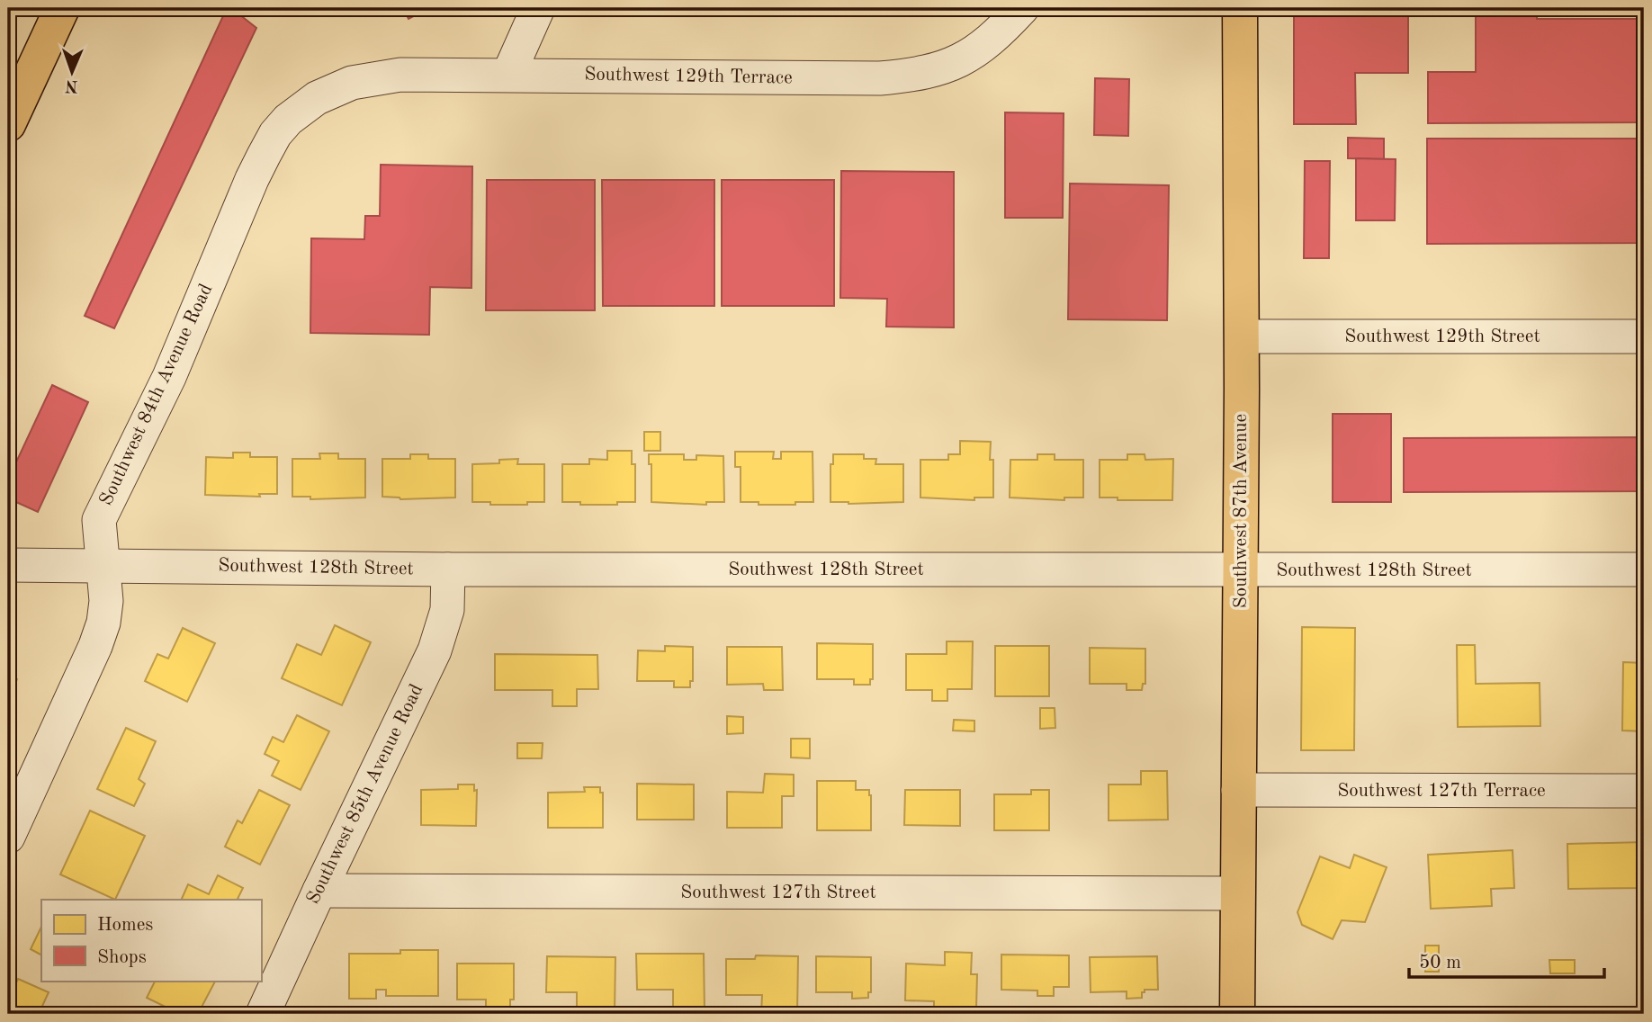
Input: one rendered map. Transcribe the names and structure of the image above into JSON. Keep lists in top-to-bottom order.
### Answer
{
  "streets": {
    "main road": ["Southwest 87th Avenue"],
    "street": [
      "Southwest 129th Terrace",
      "Southwest 129th Street",
      "Southwest 84th Avenue Road",
      "Southwest 128th Street",
      "Southwest 127th Terrace",
      "Southwest 85th Avenue Road",
      "Southwest 127th Street"
    ]
  },
  "crossings": [
    ["Southwest 129th Terrace", "Southwest 84th Avenue Road"],
    ["Southwest 129th Street", "Southwest 87th Avenue"],
    ["Southwest 84th Avenue Road", "Southwest 128th Street"],
    ["Southwest 87th Avenue", "Southwest 128th Street"],
    ["Southwest 87th Avenue", "Southwest 127th Terrace"],
    ["Southwest 87th Avenue", "Southwest 127th Street"],
    ["Southwest 128th Street", "Southwest 85th Avenue Road"],
    ["Southwest 85th Avenue Road", "Southwest 127th Street"]
  ],
  "legend": ["Homes", "Shops"],
  "scale_bar": "50 m",
  "north": "bottom"
}
